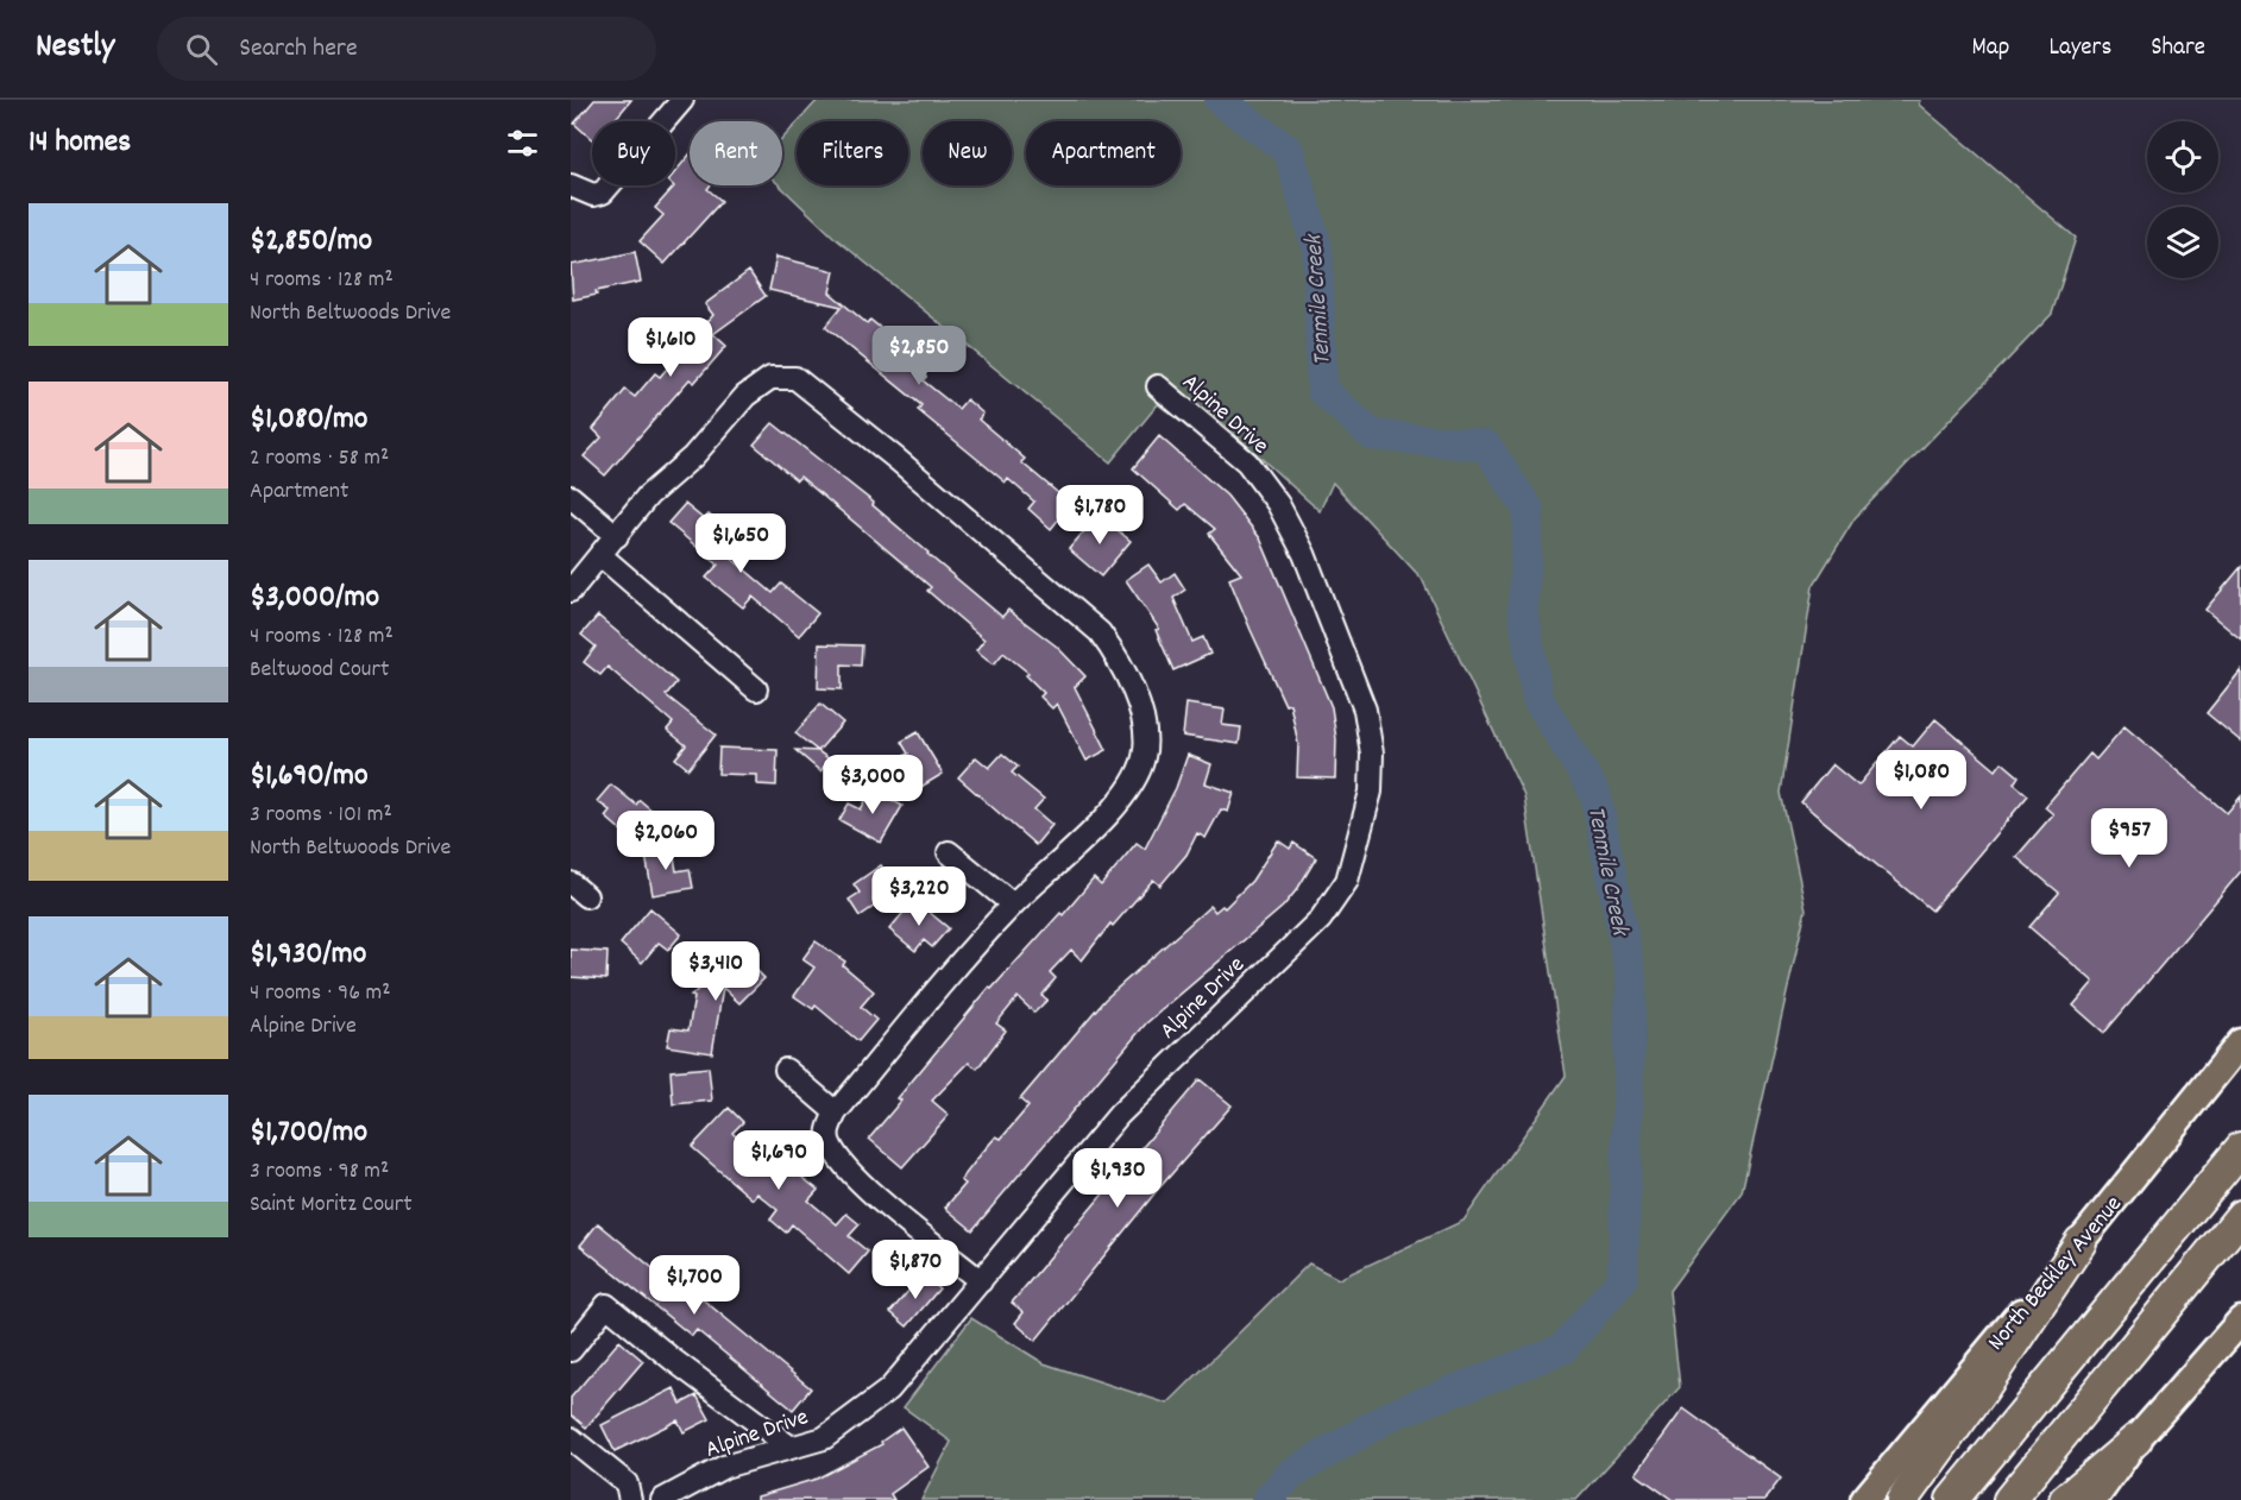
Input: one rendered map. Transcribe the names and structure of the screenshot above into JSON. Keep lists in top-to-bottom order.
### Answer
{
  "streets": {
    "main road": ["North Beckley Avenue"],
    "street": ["Alpine Drive"]
  },
  "water": ["Tenmile Creek"],
  "page": {
    "header": "Nestly",
    "search": "Search here",
    "nav": ["Map", "Layers", "Share"],
    "heading": "14 homes",
    "chip": [
      "Buy",
      "Rent",
      "Filters",
      "New",
      "Apartment"
    ],
    "list": [
      {
        "name": "$2,850/mo",
        "note": "4 rooms · 128 m² · North Beltwoods Drive"
      },
      {
        "name": "$1,080/mo",
        "note": "2 rooms · 58 m² · Apartment"
      },
      {
        "name": "$3,000/mo",
        "note": "4 rooms · 128 m² · Beltwood Court"
      },
      {
        "name": "$1,690/mo",
        "note": "3 rooms · 101 m² · North Beltwoods Drive"
      },
      {
        "name": "$1,930/mo",
        "note": "4 rooms · 96 m² · Alpine Drive"
      },
      {
        "name": "$1,700/mo",
        "note": "3 rooms · 98 m² · Saint Moritz Court"
      }
    ],
    "price": [
      "$1,610",
      "$2,850",
      "$1,780",
      "$1,650",
      "$1,080",
      "$3,000",
      "$957",
      "$2,060",
      "$3,220",
      "$3,410",
      "$1,690",
      "$1,930",
      "$1,870",
      "$1,700"
    ]
  }
}
